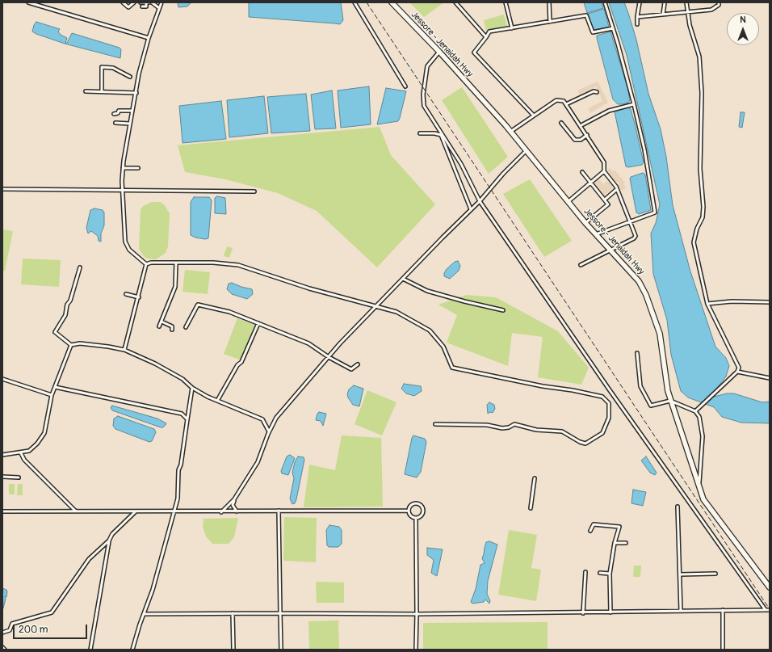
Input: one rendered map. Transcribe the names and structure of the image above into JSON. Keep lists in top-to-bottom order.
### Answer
{
  "streets": {
    "highway": ["Jessore - Jenaidah Hwy"]
  },
  "scale_bar": "200 m",
  "north": "top"
}
